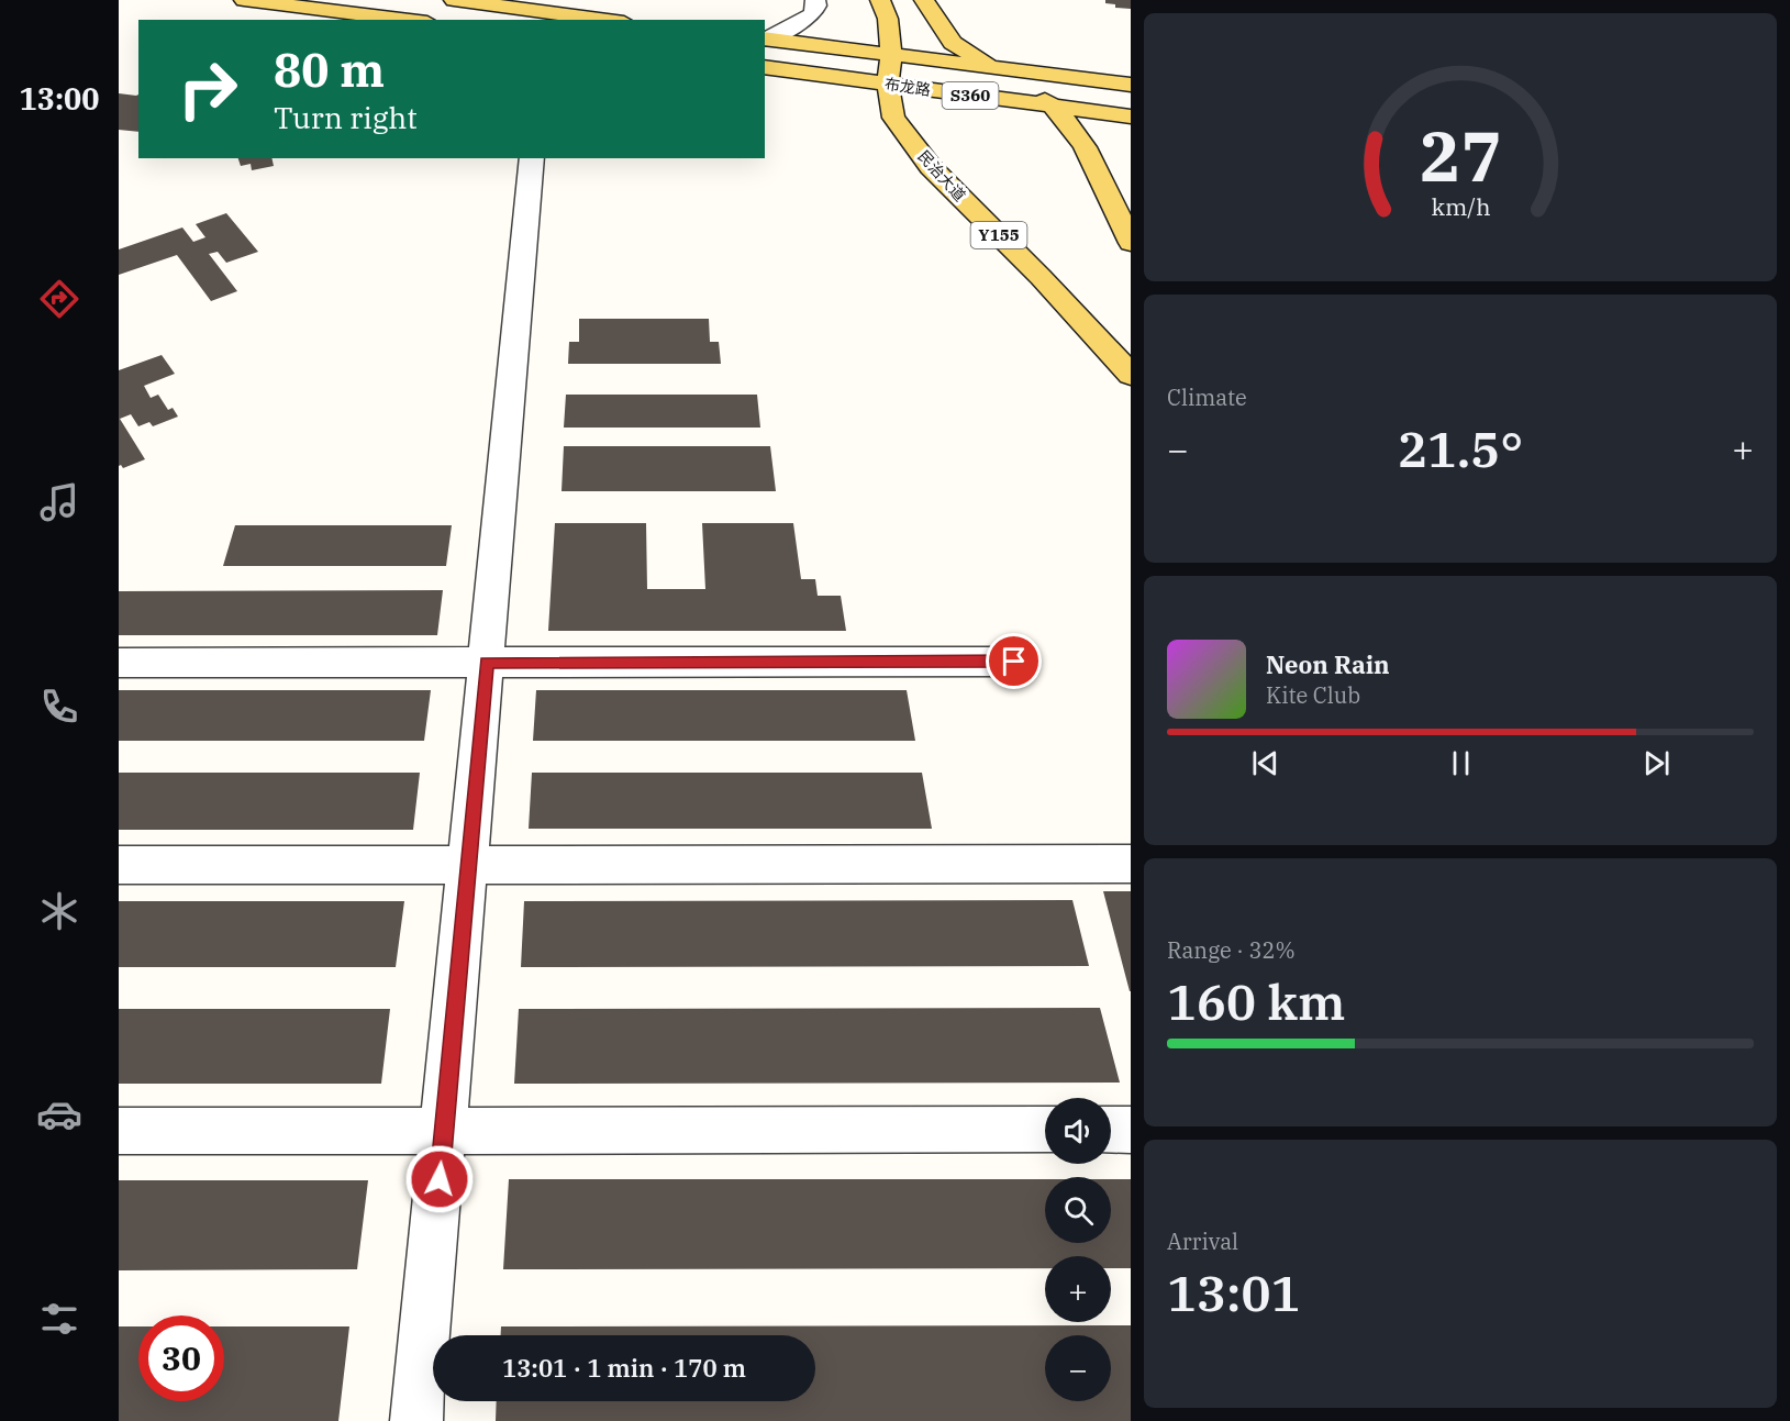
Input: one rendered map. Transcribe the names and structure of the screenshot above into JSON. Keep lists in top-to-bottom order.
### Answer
{
  "streets": {
    "main road": [
      "布龙路",
      "S360",
      "民治大道",
      "Y155"
    ]
  },
  "crossings": [
    ["布龙路", "民治大道"]
  ],
  "page": {
    "tabs": "13:00",
    "turn": ["80 m", "Turn right"],
    "tile": [
      "Climate",
      ["Range · 32%", "160 km"],
      ["Arrival", "13:01"]
    ],
    "heat": ["−", "21.5°", "+"],
    "song": ["Neon Rain", "Kite Club"],
    "map_buttons": ["+", "−"],
    "limit": "30",
    "trip": "13:01 · 1 min · 170 m",
    "gauge": ["27", "km/h"]
  }
}
